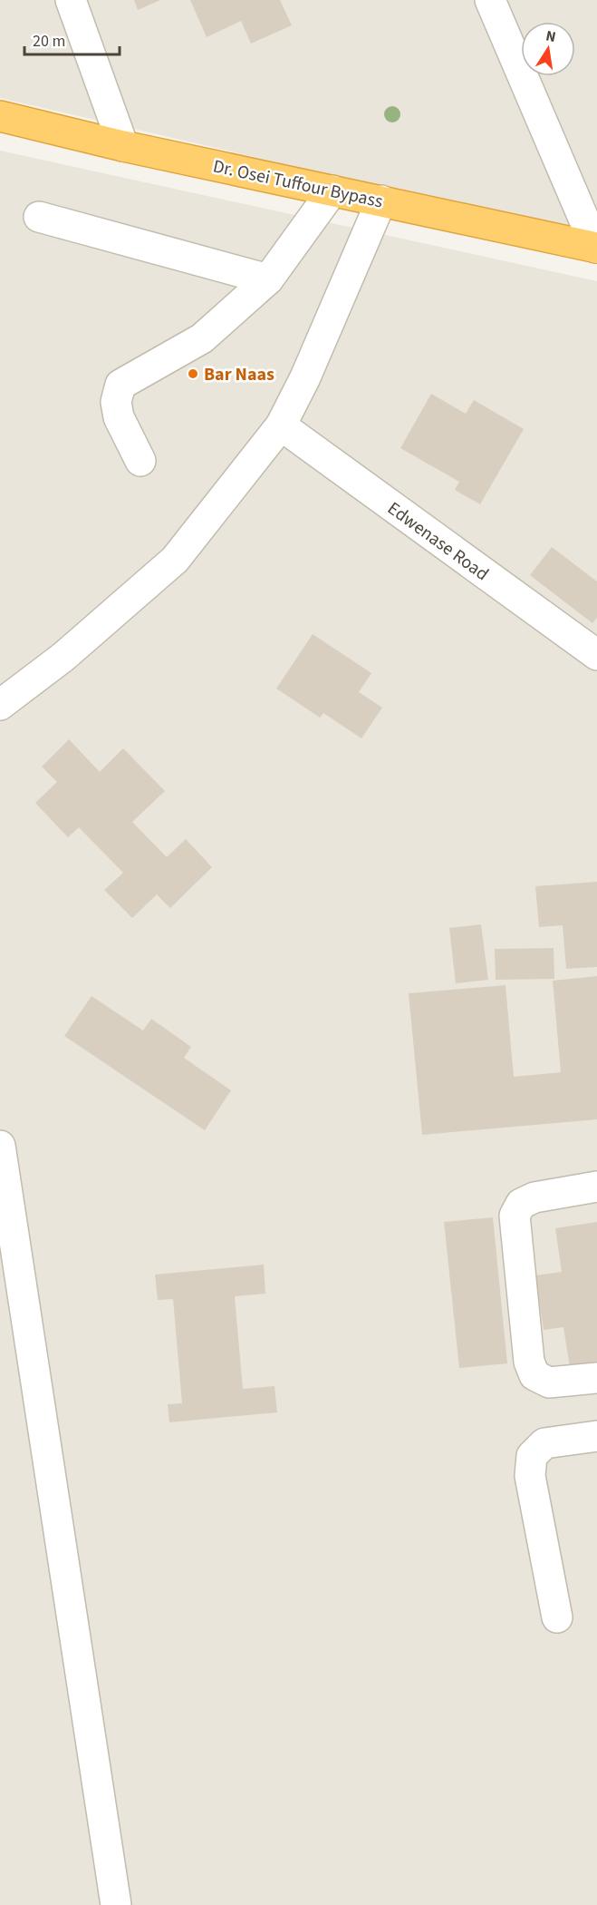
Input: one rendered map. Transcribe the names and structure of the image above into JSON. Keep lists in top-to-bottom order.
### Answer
{
  "streets": {
    "highway": ["Dr. Osei Tuffour Bypass"],
    "street": ["Edwenase Road"]
  },
  "places": ["Bar Naas"],
  "scale_bar": "20 m",
  "north": "top"
}
